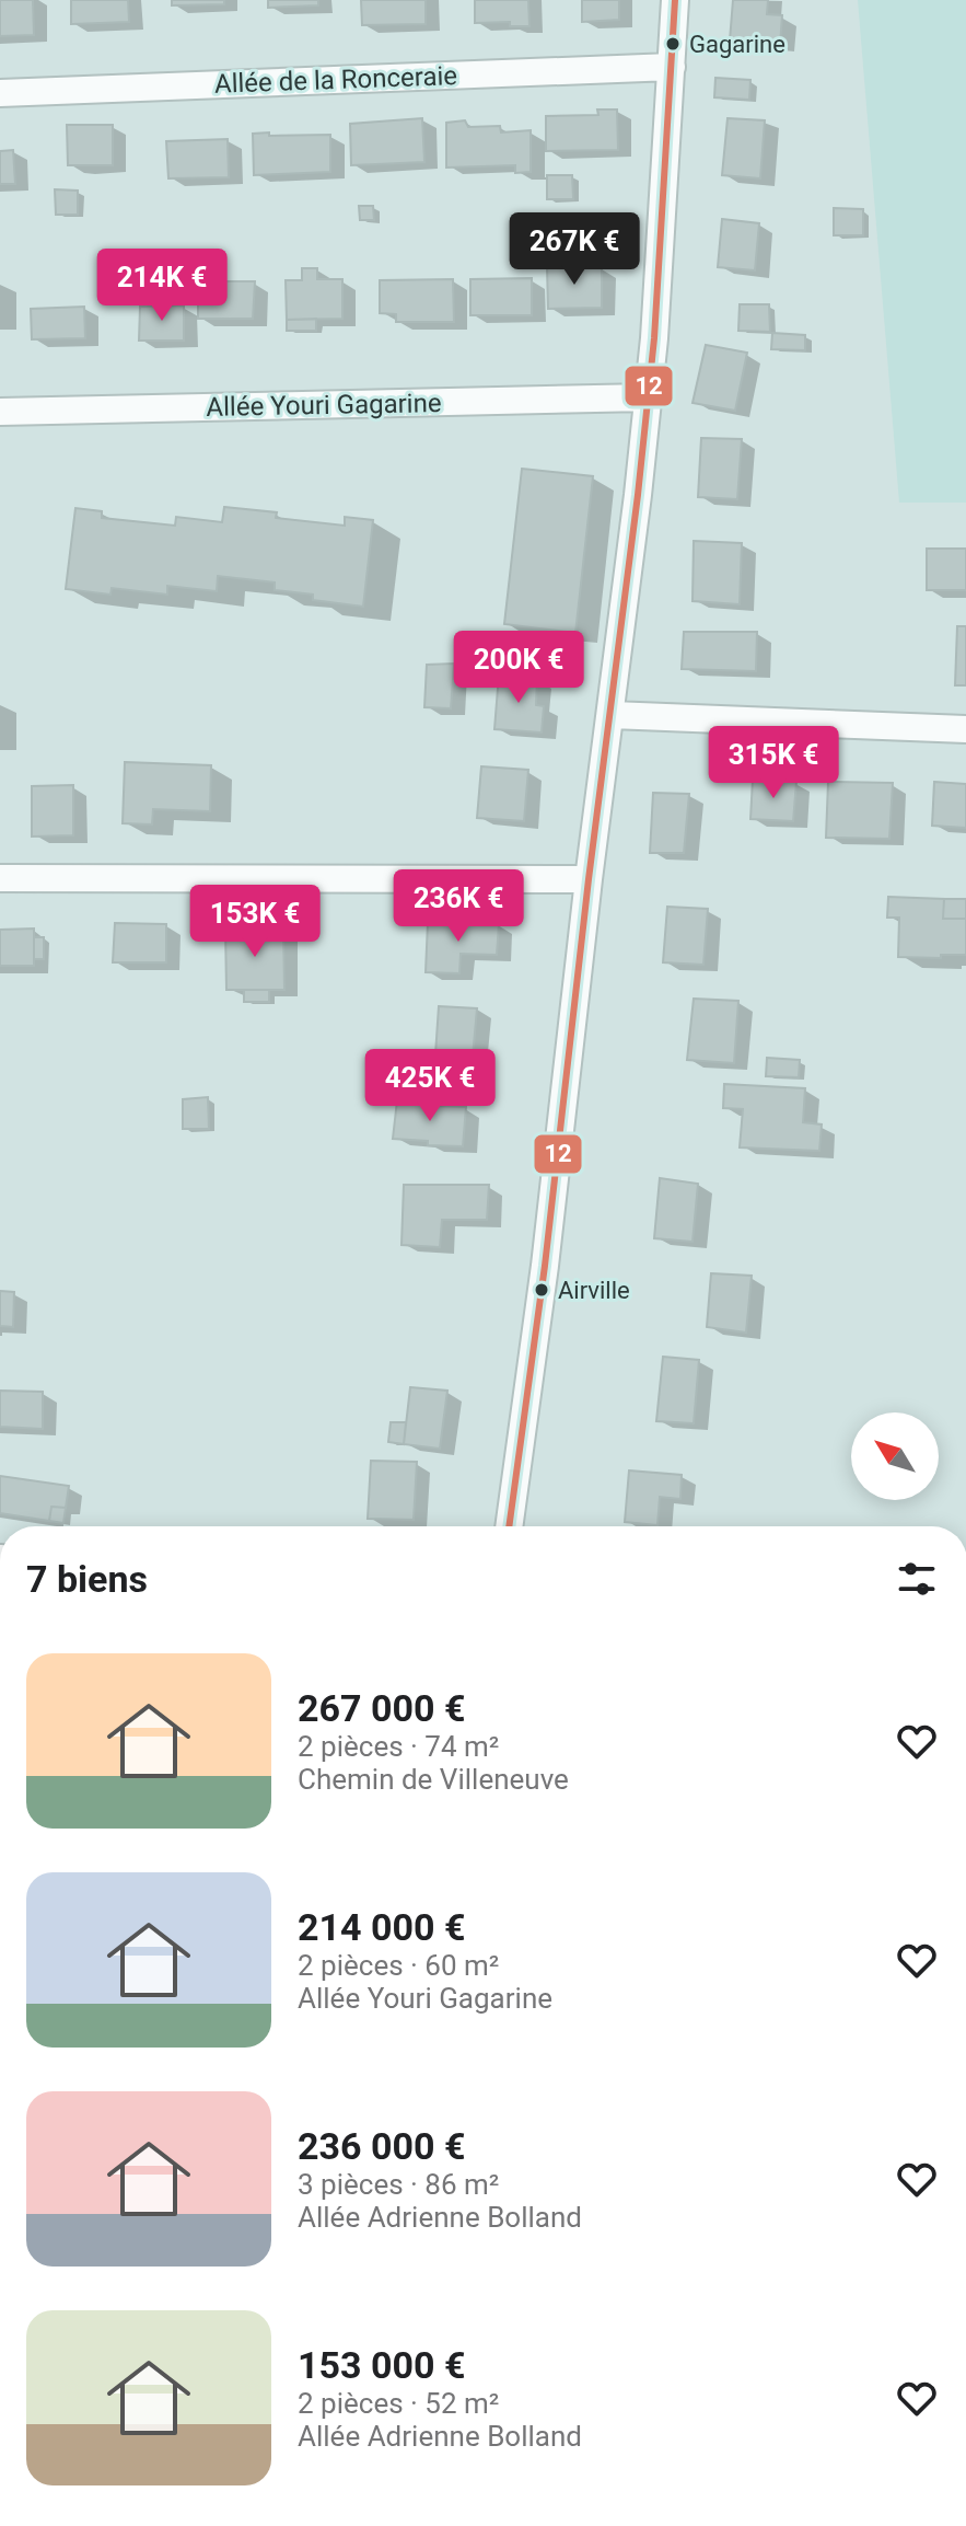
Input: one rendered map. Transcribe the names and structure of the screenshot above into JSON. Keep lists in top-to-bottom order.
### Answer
{
  "streets": {
    "street": ["Allée de la Ronceraie", "Allée Youri Gagarine"]
  },
  "places": ["Gagarine", "Airville"],
  "lines": ["transit line 12"],
  "north": "top left",
  "page": {
    "price": [
      "267K €",
      "214K €",
      "200K €",
      "315K €",
      "236K €",
      "153K €",
      "425K €"
    ],
    "heading": "7 biens",
    "list": [
      {
        "name": "267 000 €",
        "note": "2 pièces · 74 m² · Chemin de Villeneuve"
      },
      {
        "name": "214 000 €",
        "note": "2 pièces · 60 m² · Allée Youri Gagarine"
      },
      {
        "name": "236 000 €",
        "note": "3 pièces · 86 m² · Allée Adrienne Bolland"
      },
      {
        "name": "153 000 €",
        "note": "2 pièces · 52 m² · Allée Adrienne Bolland"
      }
    ]
  }
}
